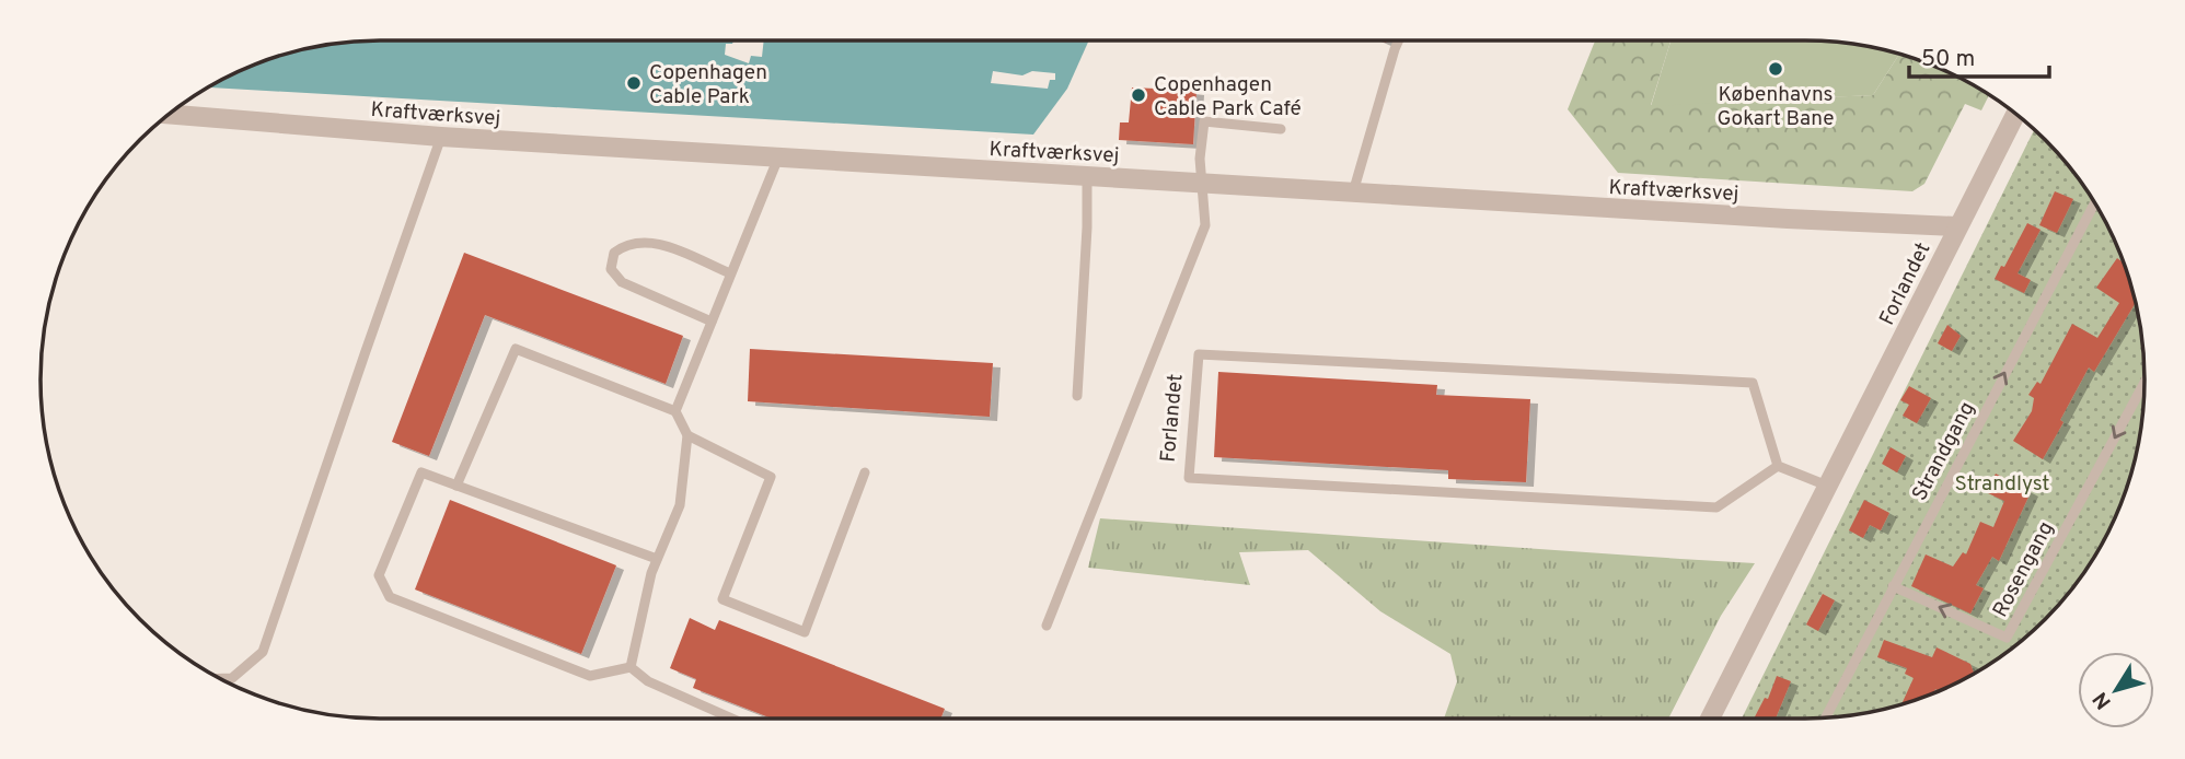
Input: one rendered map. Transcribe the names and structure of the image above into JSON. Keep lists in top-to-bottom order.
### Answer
{
  "streets": {
    "street": ["Kraftværksvej", "Forlandet"],
    "lane": ["Strandgang", "Rosengang"]
  },
  "crossings": [
    ["Kraftværksvej", "Forlandet"],
    ["Strandgang", "Rosengang"]
  ],
  "one_way": ["Strandgang"],
  "parks": ["Strandlyst"],
  "places": ["Københavns Gokart Bane", "Copenhagen Cable Park", "Copenhagen Cable Park Café"],
  "scale_bar": "50 m",
  "north": "bottom left"
}
